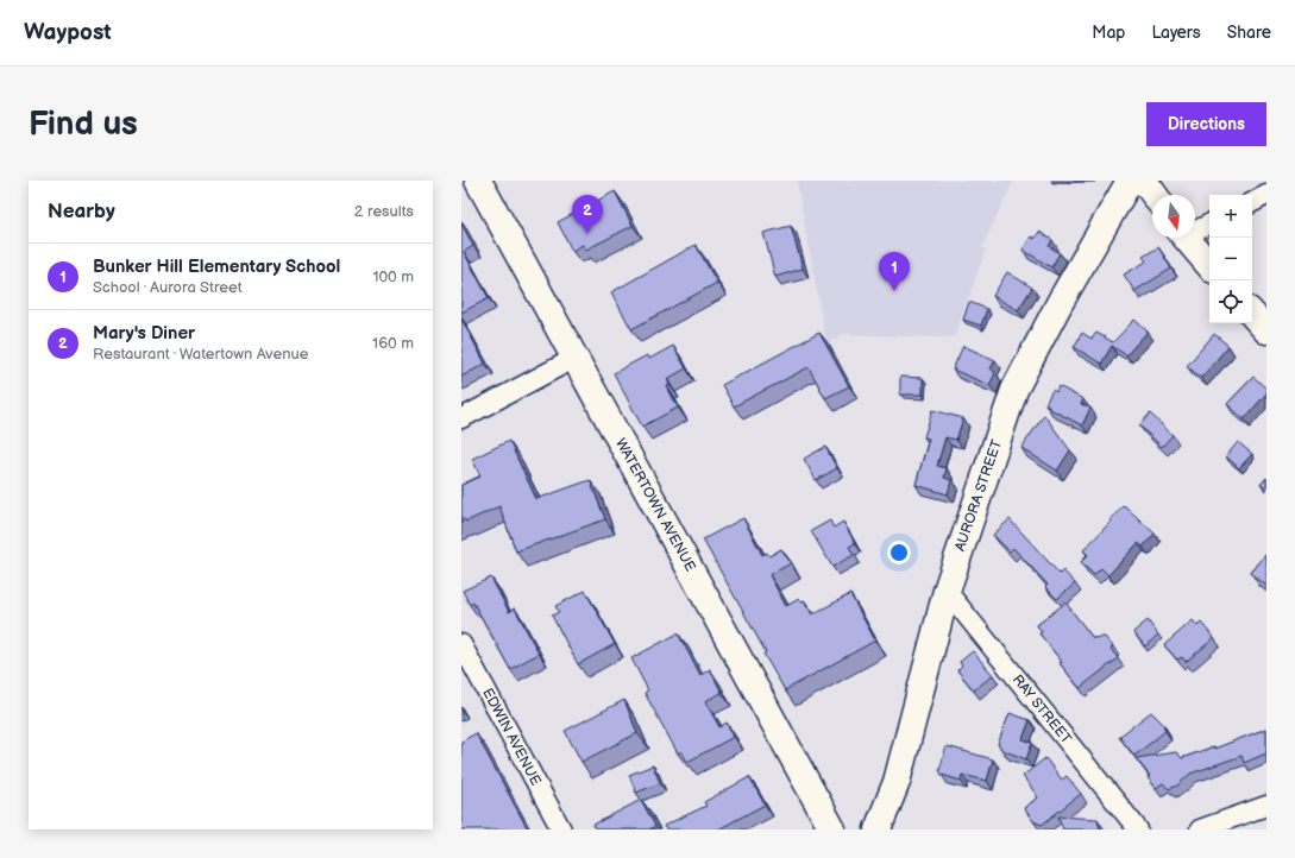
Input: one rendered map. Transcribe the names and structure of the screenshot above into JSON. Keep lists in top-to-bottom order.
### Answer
{
  "streets": {
    "main road": ["AURORA STREET", "WATERTOWN AVENUE"],
    "street": ["RAY STREET", "EDWIN AVENUE"]
  },
  "crossings": [
    ["AURORA STREET", "RAY STREET"]
  ],
  "north": "bottom",
  "page": {
    "header": "Waypost",
    "nav": ["Map", "Layers", "Share"],
    "buttons": "Directions",
    "title": "Find us",
    "heading": ["Nearby", "2 results"],
    "map_buttons": ["+", "−"],
    "pins": ["2", "1"],
    "list": [
      {
        "mark": "1",
        "name": "Bunker Hill Elementary School",
        "note": "School · Aurora Street",
        "value": "100 m"
      },
      {
        "mark": "2",
        "name": "Mary's Diner",
        "note": "Restaurant · Watertown Avenue",
        "value": "160 m"
      }
    ]
  }
}
